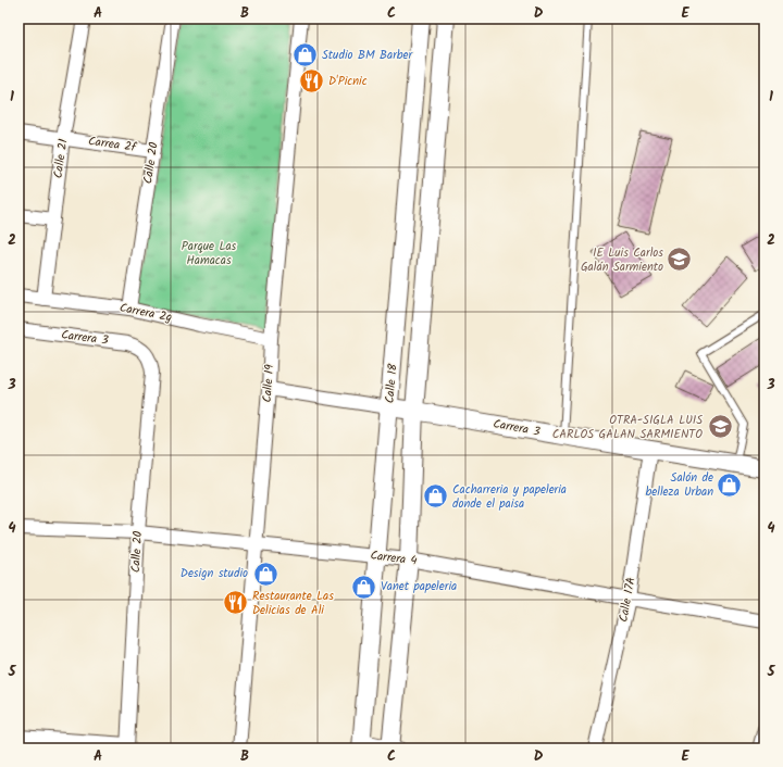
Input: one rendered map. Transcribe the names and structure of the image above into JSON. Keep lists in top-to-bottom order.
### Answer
{
  "streets": {
    "main road": ["Carrera 3", "Calle 18"],
    "street": [
      "Carrea 2f",
      "Calle 21",
      "Calle 20",
      "Carrera 2g",
      "Calle 19",
      "Carrera 4",
      "Calle 17A"
    ]
  },
  "crossings": [
    ["Carrea 2f", "Calle 21"],
    ["Carrea 2f", "Calle 20"],
    ["Calle 21", "Carrera 2g"],
    ["Calle 20", "Carrera 2g"],
    ["Calle 20", "Carrera 3"],
    ["Calle 20", "Carrera 4"],
    ["Carrera 2g", "Calle 19"],
    ["Carrera 3", "Calle 19"],
    ["Carrera 3", "Calle 18"],
    ["Carrera 3", "Calle 17A"],
    ["Calle 19", "Carrera 4"],
    ["Calle 18", "Carrera 4"],
    ["Carrera 4", "Calle 17A"]
  ],
  "parks": ["Parque Las Hamacas"],
  "places": {
    "shop": [
      "Studio BM Barber",
      "Salón de belleza Urban",
      "Cacharreria y papeleria donde el paisa",
      "Design studio",
      "Vanet papeleria"
    ],
    "restaurant": ["D'Picnic", "Restaurante Las Delicias de Ali"],
    "school or university": ["IE Luis Carlos Galán Sarmiento", "OTRA-SIGLA LUIS CARLOS GALAN SARMIENTO"]
  },
  "grid": {
    "columns": [
      "A",
      "B",
      "C",
      "D",
      "E"
    ],
    "rows": [
      "1",
      "2",
      "3",
      "4",
      "5"
    ]
  }
}
